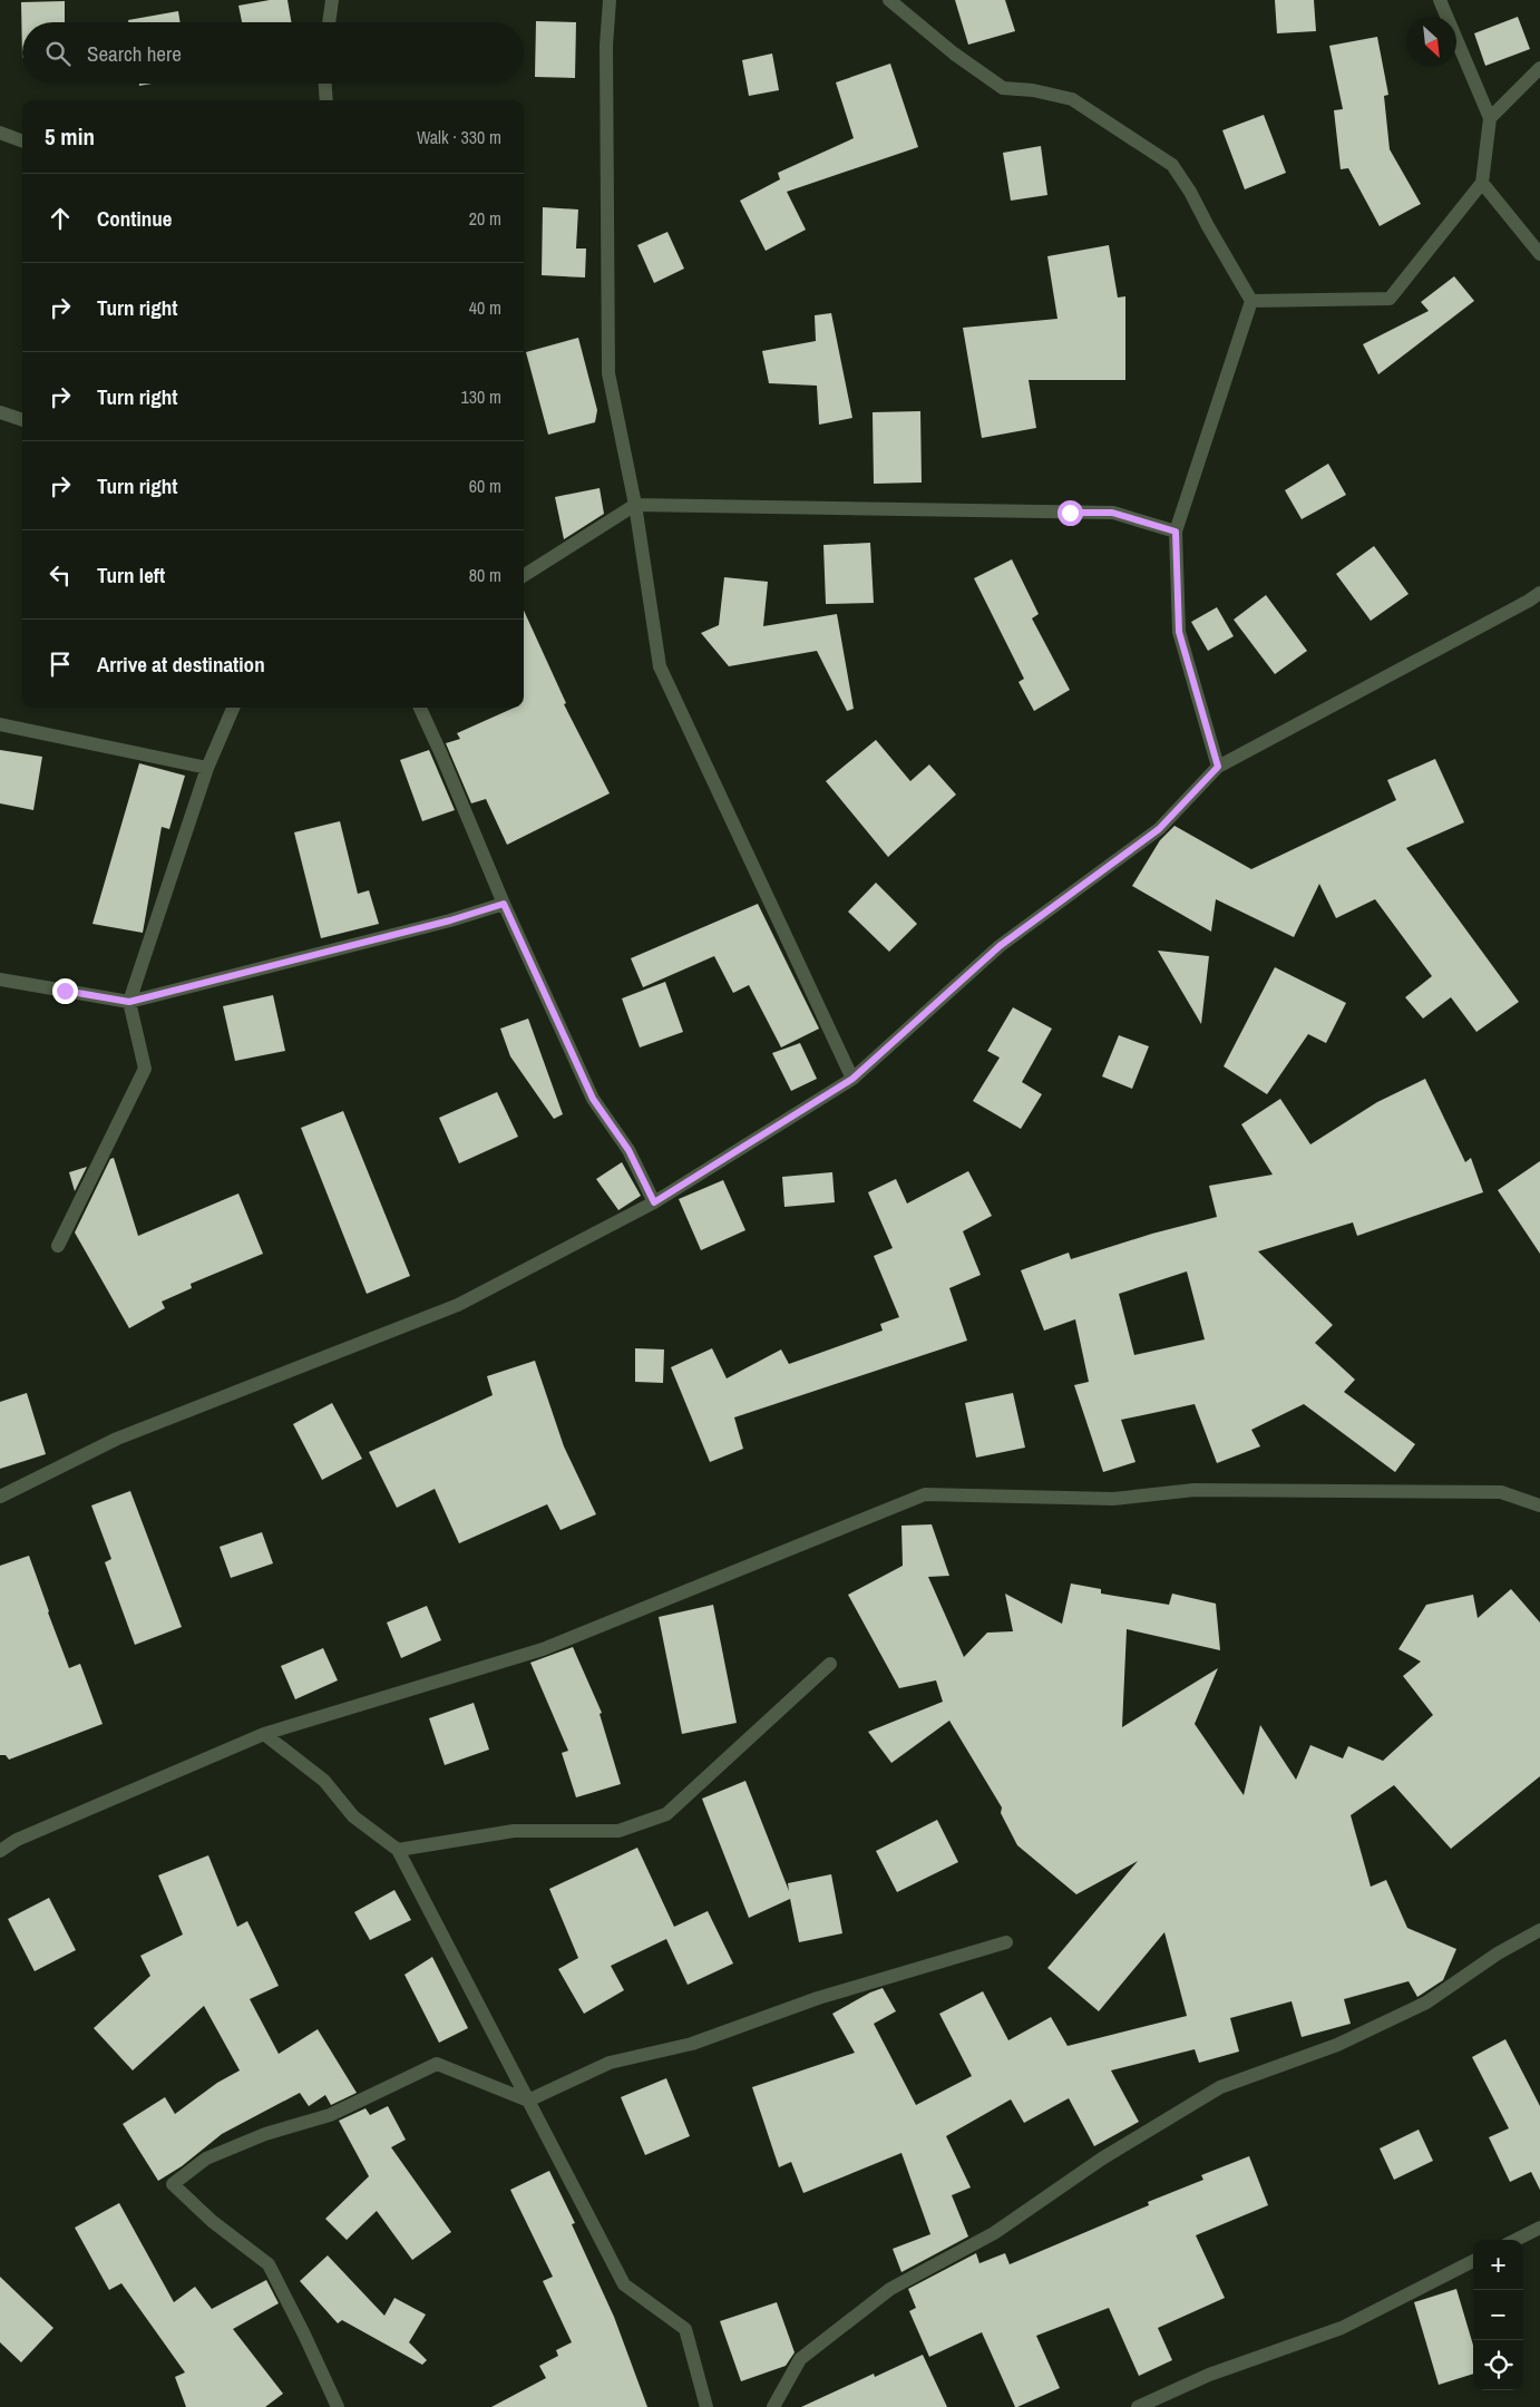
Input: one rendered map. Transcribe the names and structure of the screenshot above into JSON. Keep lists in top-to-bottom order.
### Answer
{
  "north": "bottom right",
  "page": {
    "search": "Search here",
    "heading": ["5 min", "Walk · 330 m"],
    "list": [
      ["Continue", "20 m"],
      ["Turn right", "40 m"],
      ["Turn right", "130 m"],
      ["Turn right", "60 m"],
      ["Turn left", "80 m"],
      "Arrive at destination"
    ],
    "map_buttons": ["+", "−"]
  }
}
